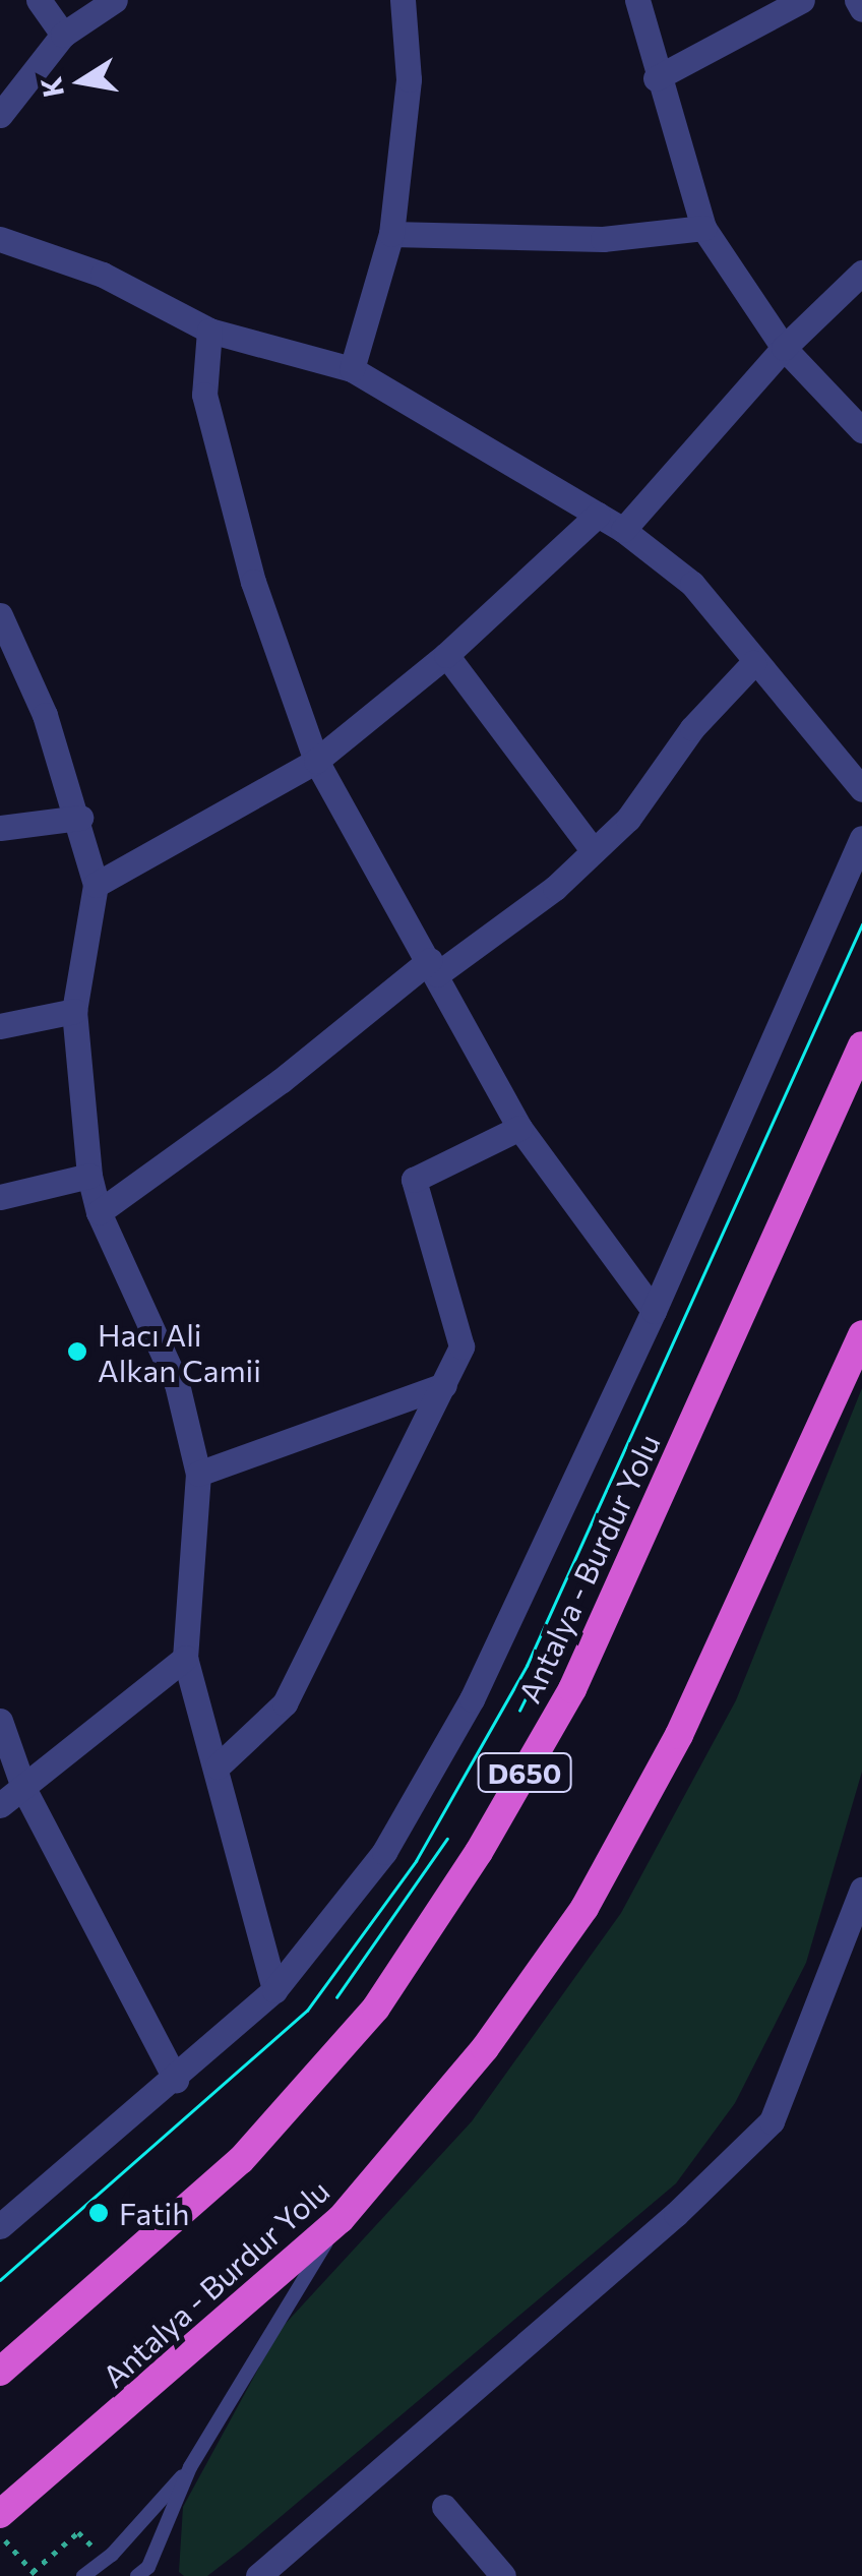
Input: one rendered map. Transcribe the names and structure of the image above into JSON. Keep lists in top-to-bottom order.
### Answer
{
  "streets": {
    "highway": ["Antalya - Burdur Yolu", "D650"]
  },
  "places": ["Hacı Ali Alkan Camii", "Fatih"],
  "north": "left"
}
